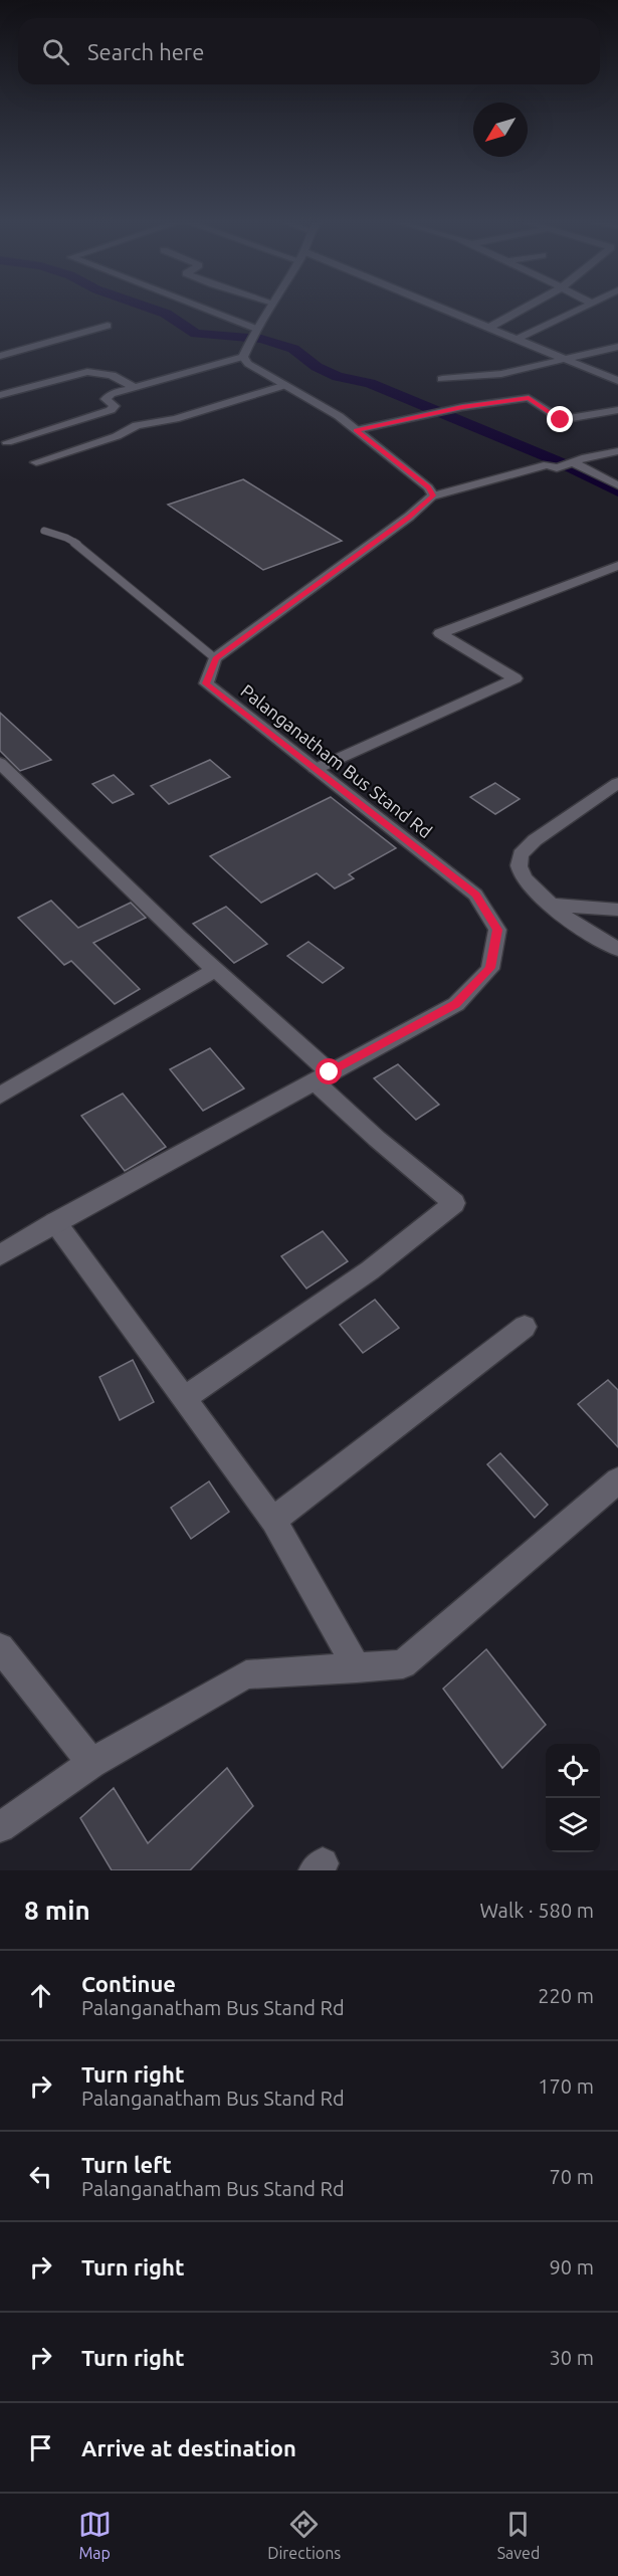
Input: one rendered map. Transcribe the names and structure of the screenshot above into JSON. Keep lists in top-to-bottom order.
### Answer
{
  "streets": {
    "street": ["Palanganatham Bus Stand Rd"]
  },
  "north": "bottom left",
  "page": {
    "search": "Search here",
    "heading": ["8 min", "Walk · 580 m"],
    "list": [
      ["Continue", "Palanganatham Bus Stand Rd", "220 m"],
      ["Turn right", "Palanganatham Bus Stand Rd", "170 m"],
      ["Turn left", "Palanganatham Bus Stand Rd", "70 m"],
      ["Turn right", "90 m"],
      ["Turn right", "30 m"],
      "Arrive at destination"
    ],
    "nav": ["Map", "Directions", "Saved"]
  }
}
